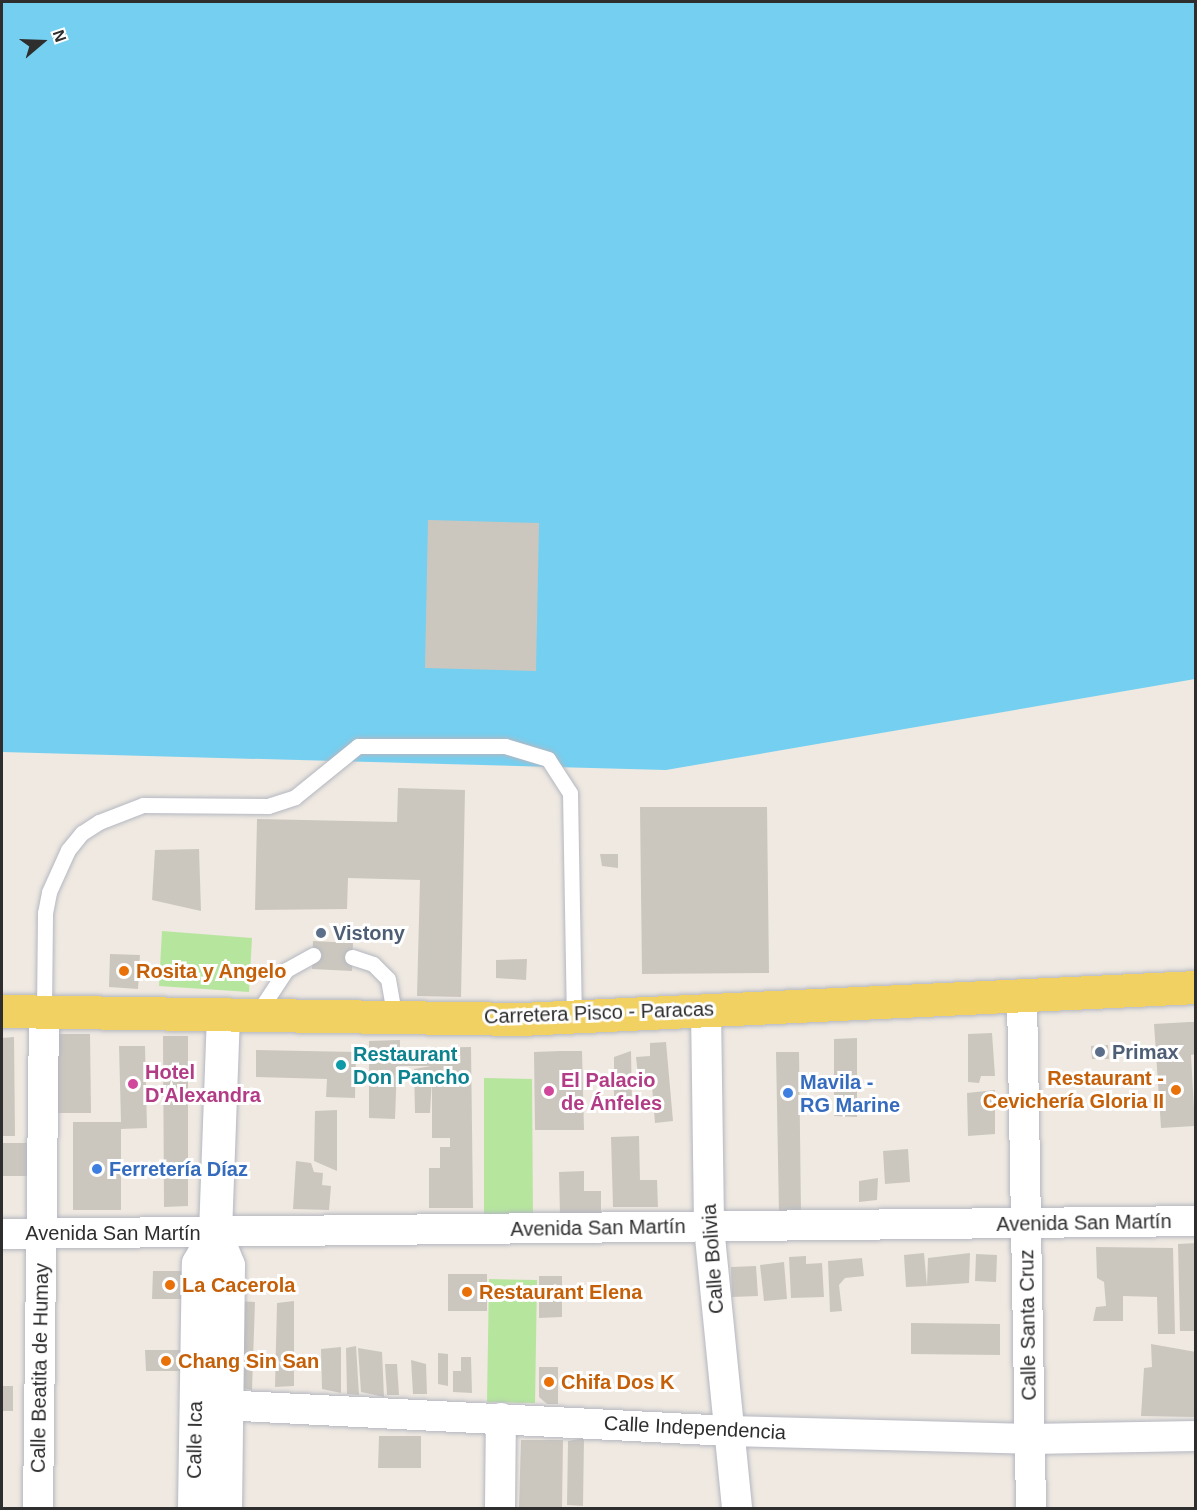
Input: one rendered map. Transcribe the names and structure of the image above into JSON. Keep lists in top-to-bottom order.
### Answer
{
  "streets": {
    "main road": ["Carretera Pisco - Paracas"],
    "street": [
      "Avenida San Martín",
      "Calle Bolivia",
      "Calle Santa Cruz",
      "Calle Beatita de Humay",
      "Calle Independencia",
      "Calle Ica"
    ]
  },
  "crossings": [
    ["Carretera Pisco - Paracas", "Calle Bolivia"],
    ["Carretera Pisco - Paracas", "Calle Santa Cruz"],
    ["Carretera Pisco - Paracas", "Calle Beatita de Humay"],
    ["Carretera Pisco - Paracas", "Calle Ica"],
    ["Avenida San Martín", "Calle Bolivia"],
    ["Avenida San Martín", "Calle Santa Cruz"],
    ["Avenida San Martín", "Calle Beatita de Humay"],
    ["Avenida San Martín", "Calle Ica"],
    ["Calle Bolivia", "Calle Independencia"],
    ["Calle Santa Cruz", "Calle Independencia"],
    ["Calle Independencia", "Calle Ica"]
  ],
  "places": [
    "Vistony",
    "Rosita y Angelo",
    "Primax",
    "Restaurant Don Pancho",
    "Hotel D'Alexandra",
    "Restaurant - Cevichería Gloria II",
    "El Palacio de Ánfeles",
    "Mavila - RG Marine",
    "Ferretería Díaz",
    "La Cacerola",
    "Restaurant Elena",
    "Chang Sin San",
    "Chifa Dos K"
  ],
  "north": "right"
}
